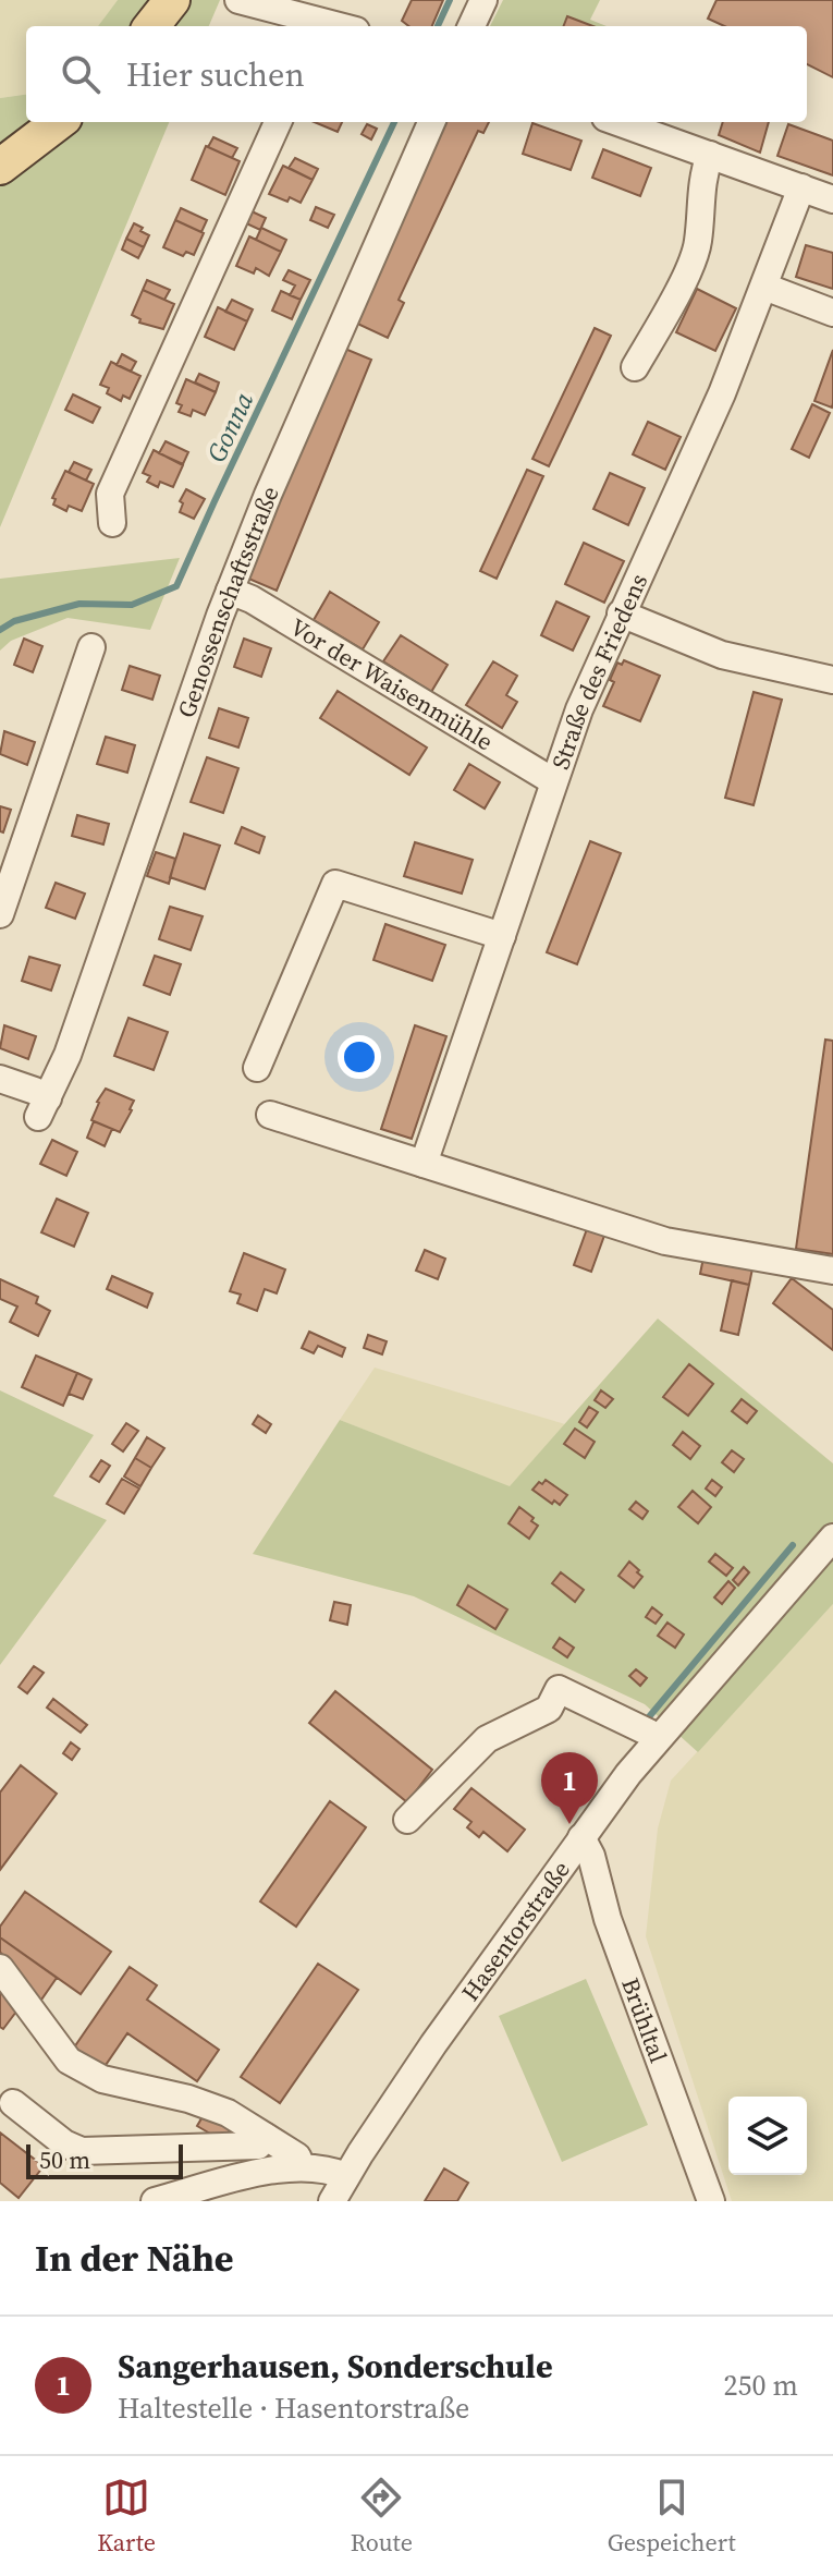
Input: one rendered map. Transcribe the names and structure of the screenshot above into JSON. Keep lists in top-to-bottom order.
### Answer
{
  "streets": {
    "street": [
      "Genossenschaftsstraße",
      "Straße des Friedens",
      "Vor der Waisenmühle",
      "Hasentorstraße",
      "Brühltal"
    ]
  },
  "crossings": [
    ["Genossenschaftsstraße", "Vor der Waisenmühle"],
    ["Straße des Friedens", "Vor der Waisenmühle"],
    ["Hasentorstraße", "Brühltal"]
  ],
  "water": ["Gonna"],
  "scale_bar": "50 m",
  "page": {
    "search": "Hier suchen",
    "pins": "1",
    "scale": "50 m",
    "heading": "In der Nähe",
    "list": [
      {
        "mark": "1",
        "name": "Sangerhausen, Sonderschule",
        "note": "Haltestelle · Hasentorstraße",
        "value": "250 m"
      }
    ],
    "nav": ["Karte", "Route", "Gespeichert"]
  }
}
